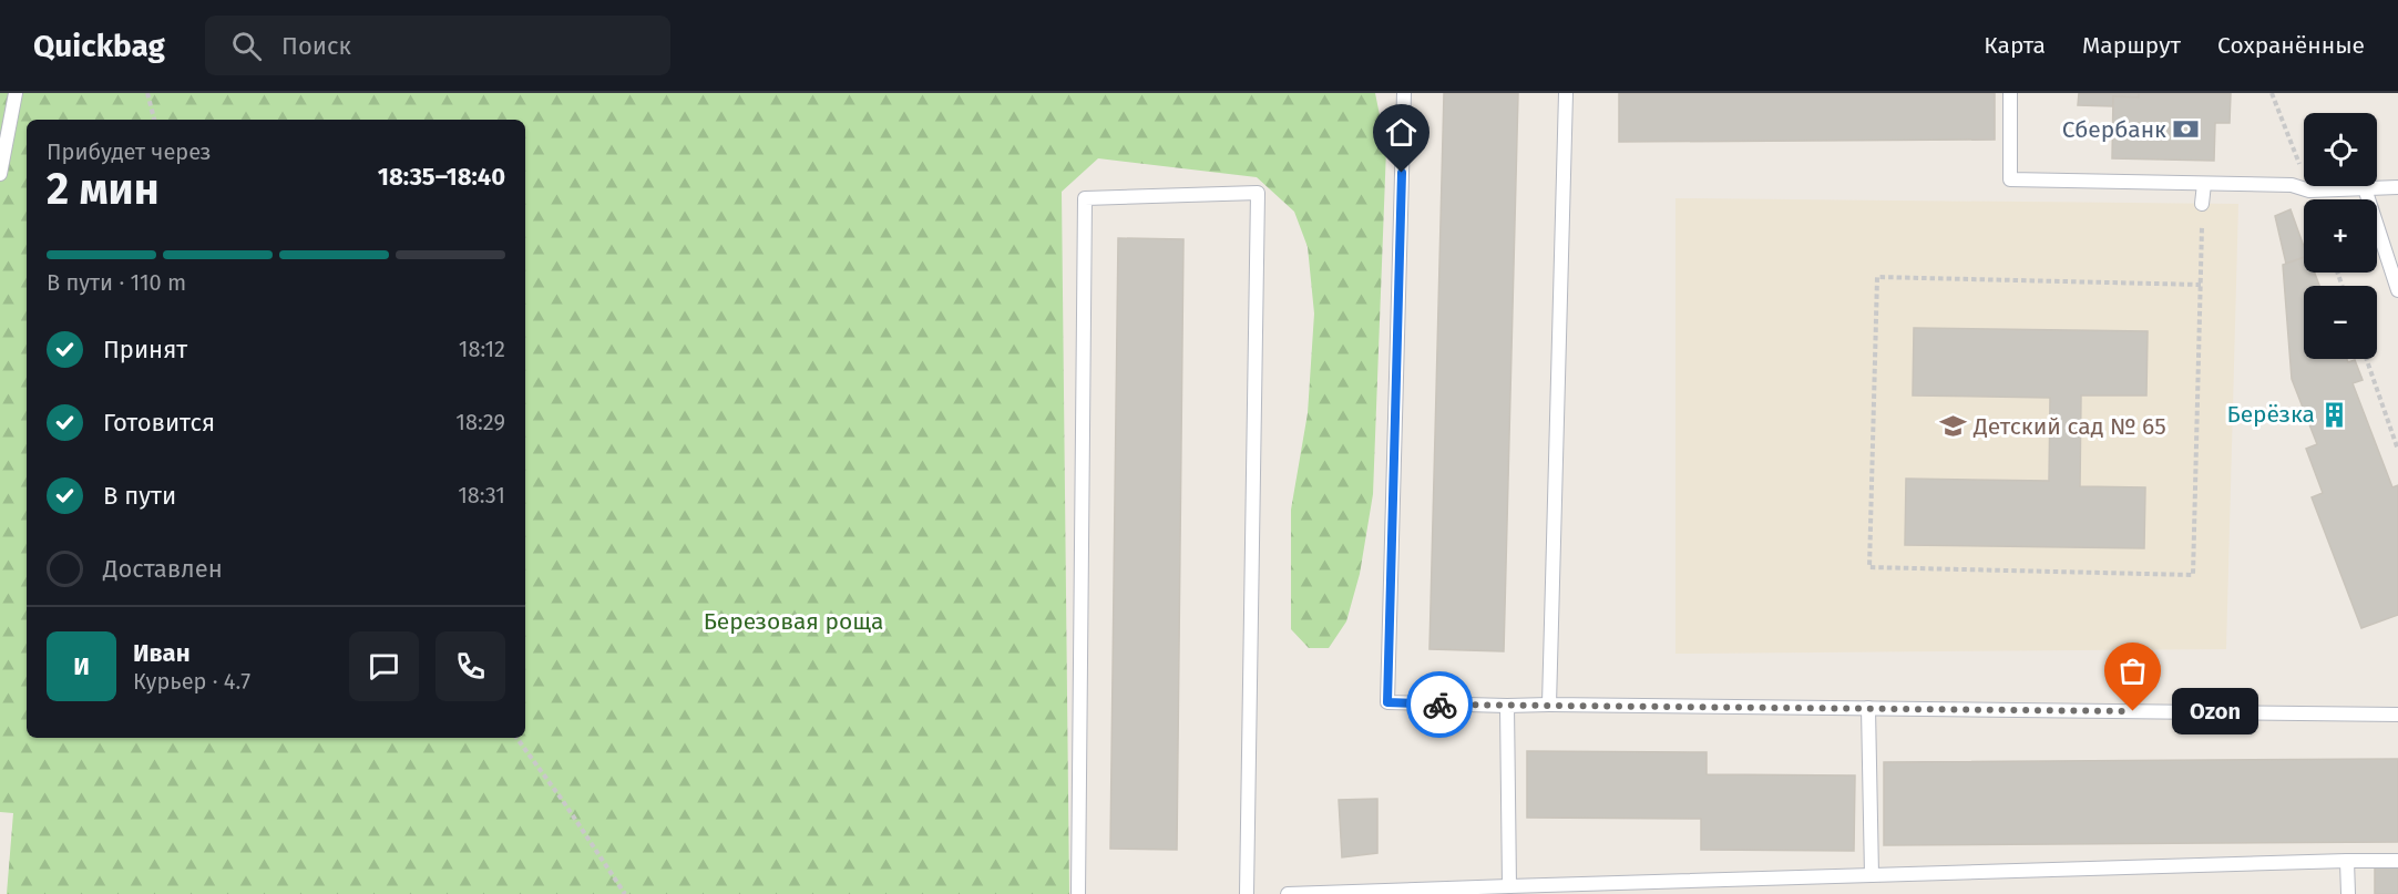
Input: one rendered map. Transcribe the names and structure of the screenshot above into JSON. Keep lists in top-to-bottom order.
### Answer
{
  "parks": ["Березовая роща"],
  "places": {
    "bank": ["Сбербанк"],
    "building": ["Берёзка"],
    "school or university": ["Детский сад № 65"],
    "other": ["Ozon"]
  },
  "page": {
    "header": "Quickbag",
    "search": "Поиск",
    "nav": ["Карта", "Маршрут", "Сохранённые"],
    "map_buttons": ["+", "−"],
    "heading": ["2 мин", "Прибудет через", "18:35–18:40"],
    "panel": ["Иван", "Курьер · 4.7"],
    "bar": "В пути · 110 m",
    "list": [
      ["Принят", "18:12"],
      ["Готовится", "18:29"],
      ["В пути", "18:31"],
      "Доставлен"
    ],
    "round": "И",
    "bubble": "Ozon"
  }
}
